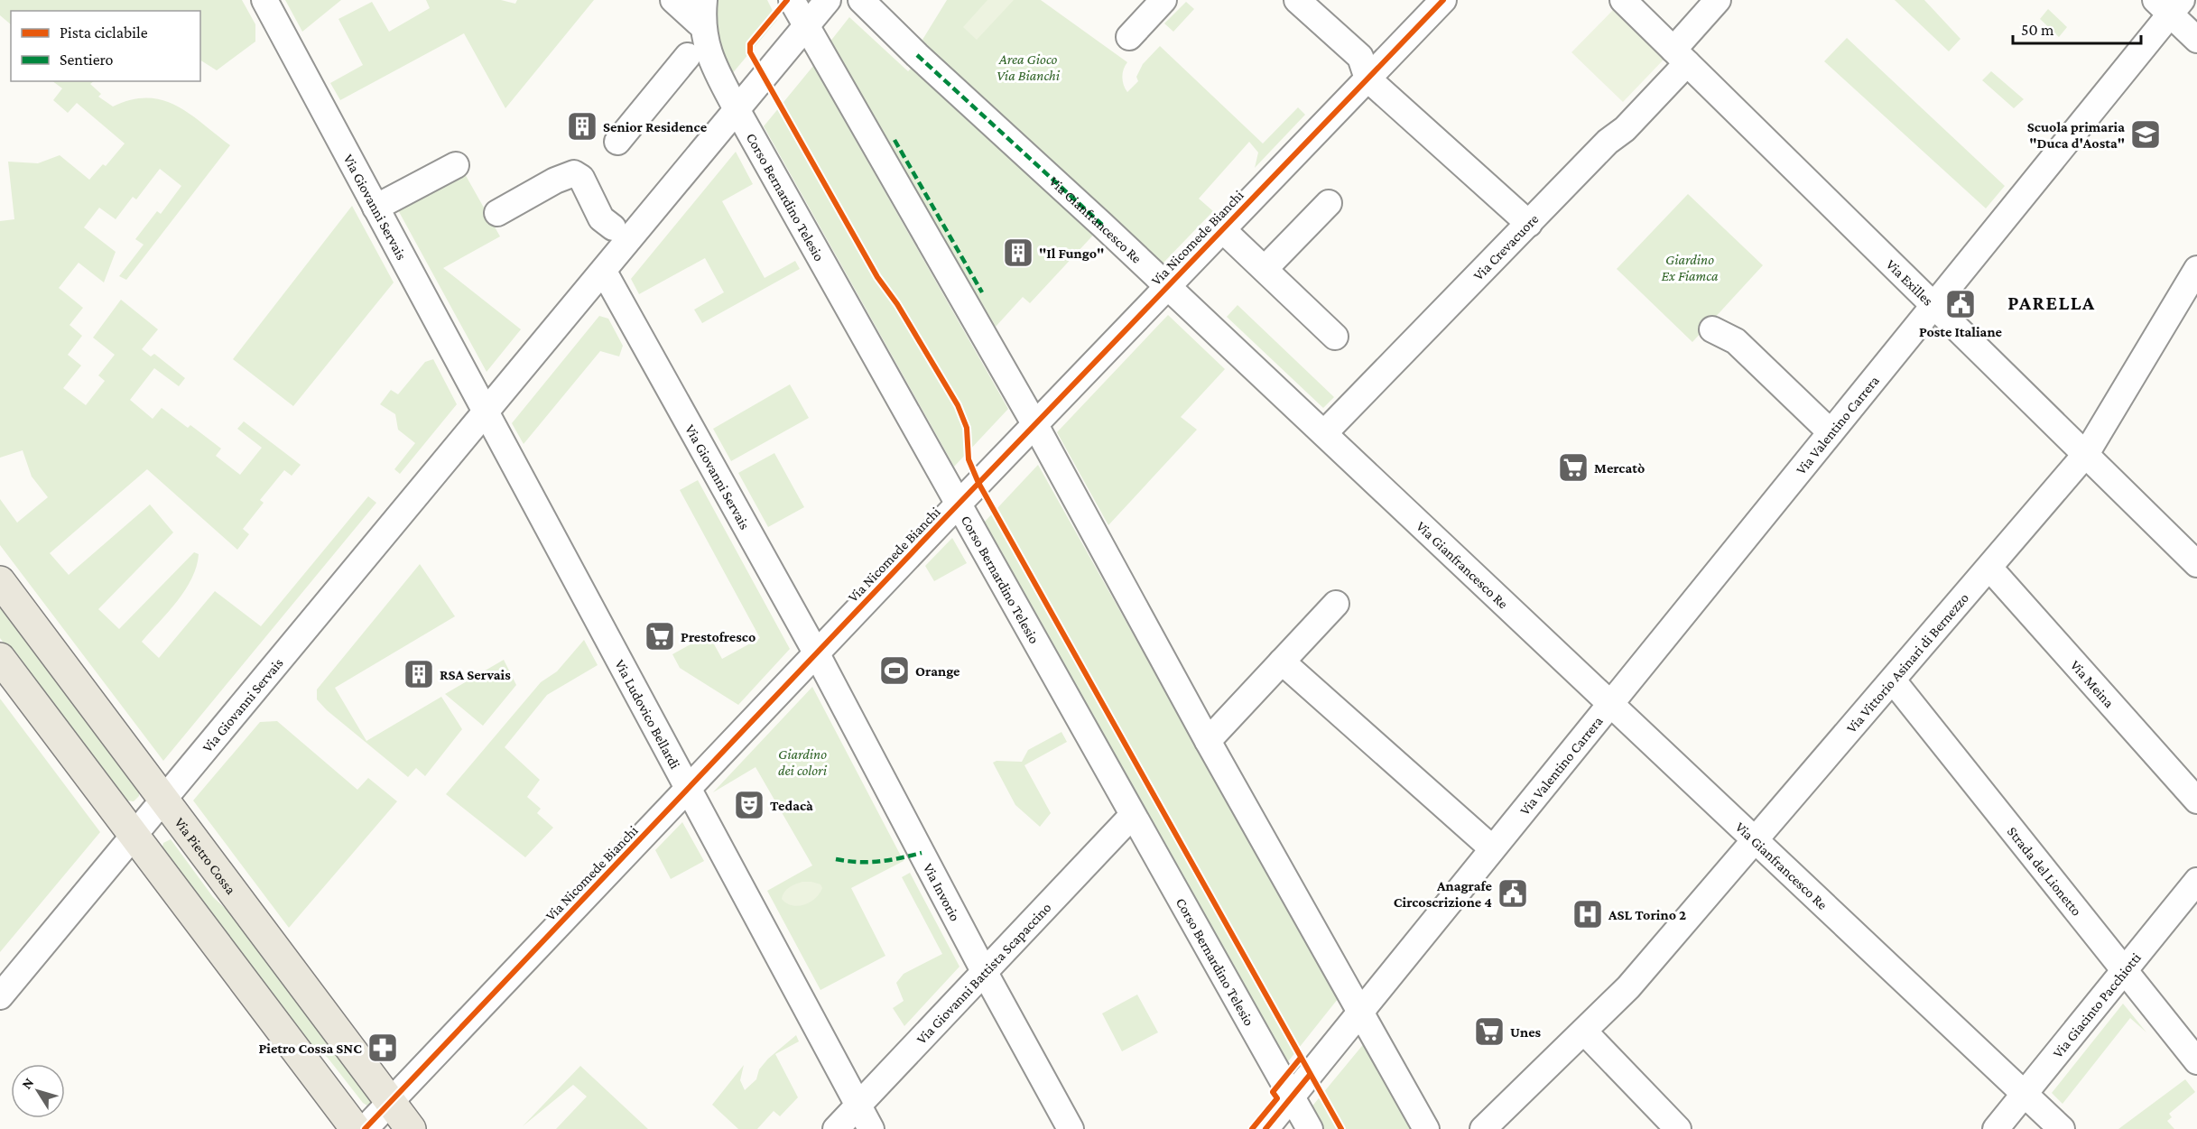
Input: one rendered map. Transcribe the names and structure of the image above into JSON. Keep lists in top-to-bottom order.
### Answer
{
  "streets": {
    "main road": ["Via Pietro Cossa"],
    "street": [
      "Corso Bernardino Telesio",
      "Via Giovanni Servais",
      "Via Gianfrancesco Re",
      "Via Nicomede Bianchi",
      "Via Crevacuore",
      "Via Exilles",
      "Via Valentino Carrera",
      "Via Vittorio Asinari di Bernezzo",
      "Via Meina",
      "Via Ludovico Bellardi",
      "Strada del Lionetto",
      "Via Invorio",
      "Via Giovanni Battista Scapaccino",
      "Via Giacinto Pacchiotti"
    ]
  },
  "crossings": [
    ["Corso Bernardino Telesio", "Via Giovanni Servais"],
    ["Corso Bernardino Telesio", "Via Nicomede Bianchi"],
    ["Corso Bernardino Telesio", "Via Valentino Carrera"],
    ["Corso Bernardino Telesio", "Via Giovanni Battista Scapaccino"],
    ["Via Giovanni Servais", "Via Nicomede Bianchi"],
    ["Via Giovanni Servais", "Via Ludovico Bellardi"],
    ["Via Giovanni Servais", "Via Pietro Cossa"],
    ["Via Giovanni Servais", "Via Invorio"],
    ["Via Gianfrancesco Re", "Via Nicomede Bianchi"],
    ["Via Gianfrancesco Re", "Via Crevacuore"],
    ["Via Gianfrancesco Re", "Via Valentino Carrera"],
    ["Via Gianfrancesco Re", "Via Vittorio Asinari di Bernezzo"],
    ["Via Gianfrancesco Re", "Via Giacinto Pacchiotti"],
    ["Via Nicomede Bianchi", "Via Ludovico Bellardi"],
    ["Via Nicomede Bianchi", "Via Pietro Cossa"],
    ["Via Nicomede Bianchi", "Via Invorio"],
    ["Via Crevacuore", "Via Exilles"],
    ["Via Exilles", "Via Valentino Carrera"],
    ["Via Exilles", "Via Vittorio Asinari di Bernezzo"],
    ["Via Vittorio Asinari di Bernezzo", "Via Meina"],
    ["Via Vittorio Asinari di Bernezzo", "Strada del Lionetto"],
    ["Via Ludovico Bellardi", "Via Giovanni Battista Scapaccino"],
    ["Strada del Lionetto", "Via Giacinto Pacchiotti"],
    ["Via Invorio", "Via Giovanni Battista Scapaccino"]
  ],
  "districts": ["PARELLA"],
  "parks": ["Area Gioco Via Bianchi", "Giardino Ex Fiamca", "Giardino dei colori"],
  "places": {
    "building": ["Senior Residence", "\"Il Fungo\"", "RSA Servais"],
    "school or university": ["Scuola primaria \"Duca d'Aosta\""],
    "public building": ["Poste Italiane", "Anagrafe Circoscrizione 4"],
    "supermarket": ["Mercatò", "Prestofresco", "Unes"],
    "sports": ["Orange"],
    "theatre": ["Tedacà"],
    "hospital": ["ASL Torino 2"],
    "pharmacy": ["Pietro Cossa SNC"]
  },
  "legend": ["Pista ciclabile", "Sentiero"],
  "scale_bar": "50 m",
  "north": "top left"
}
